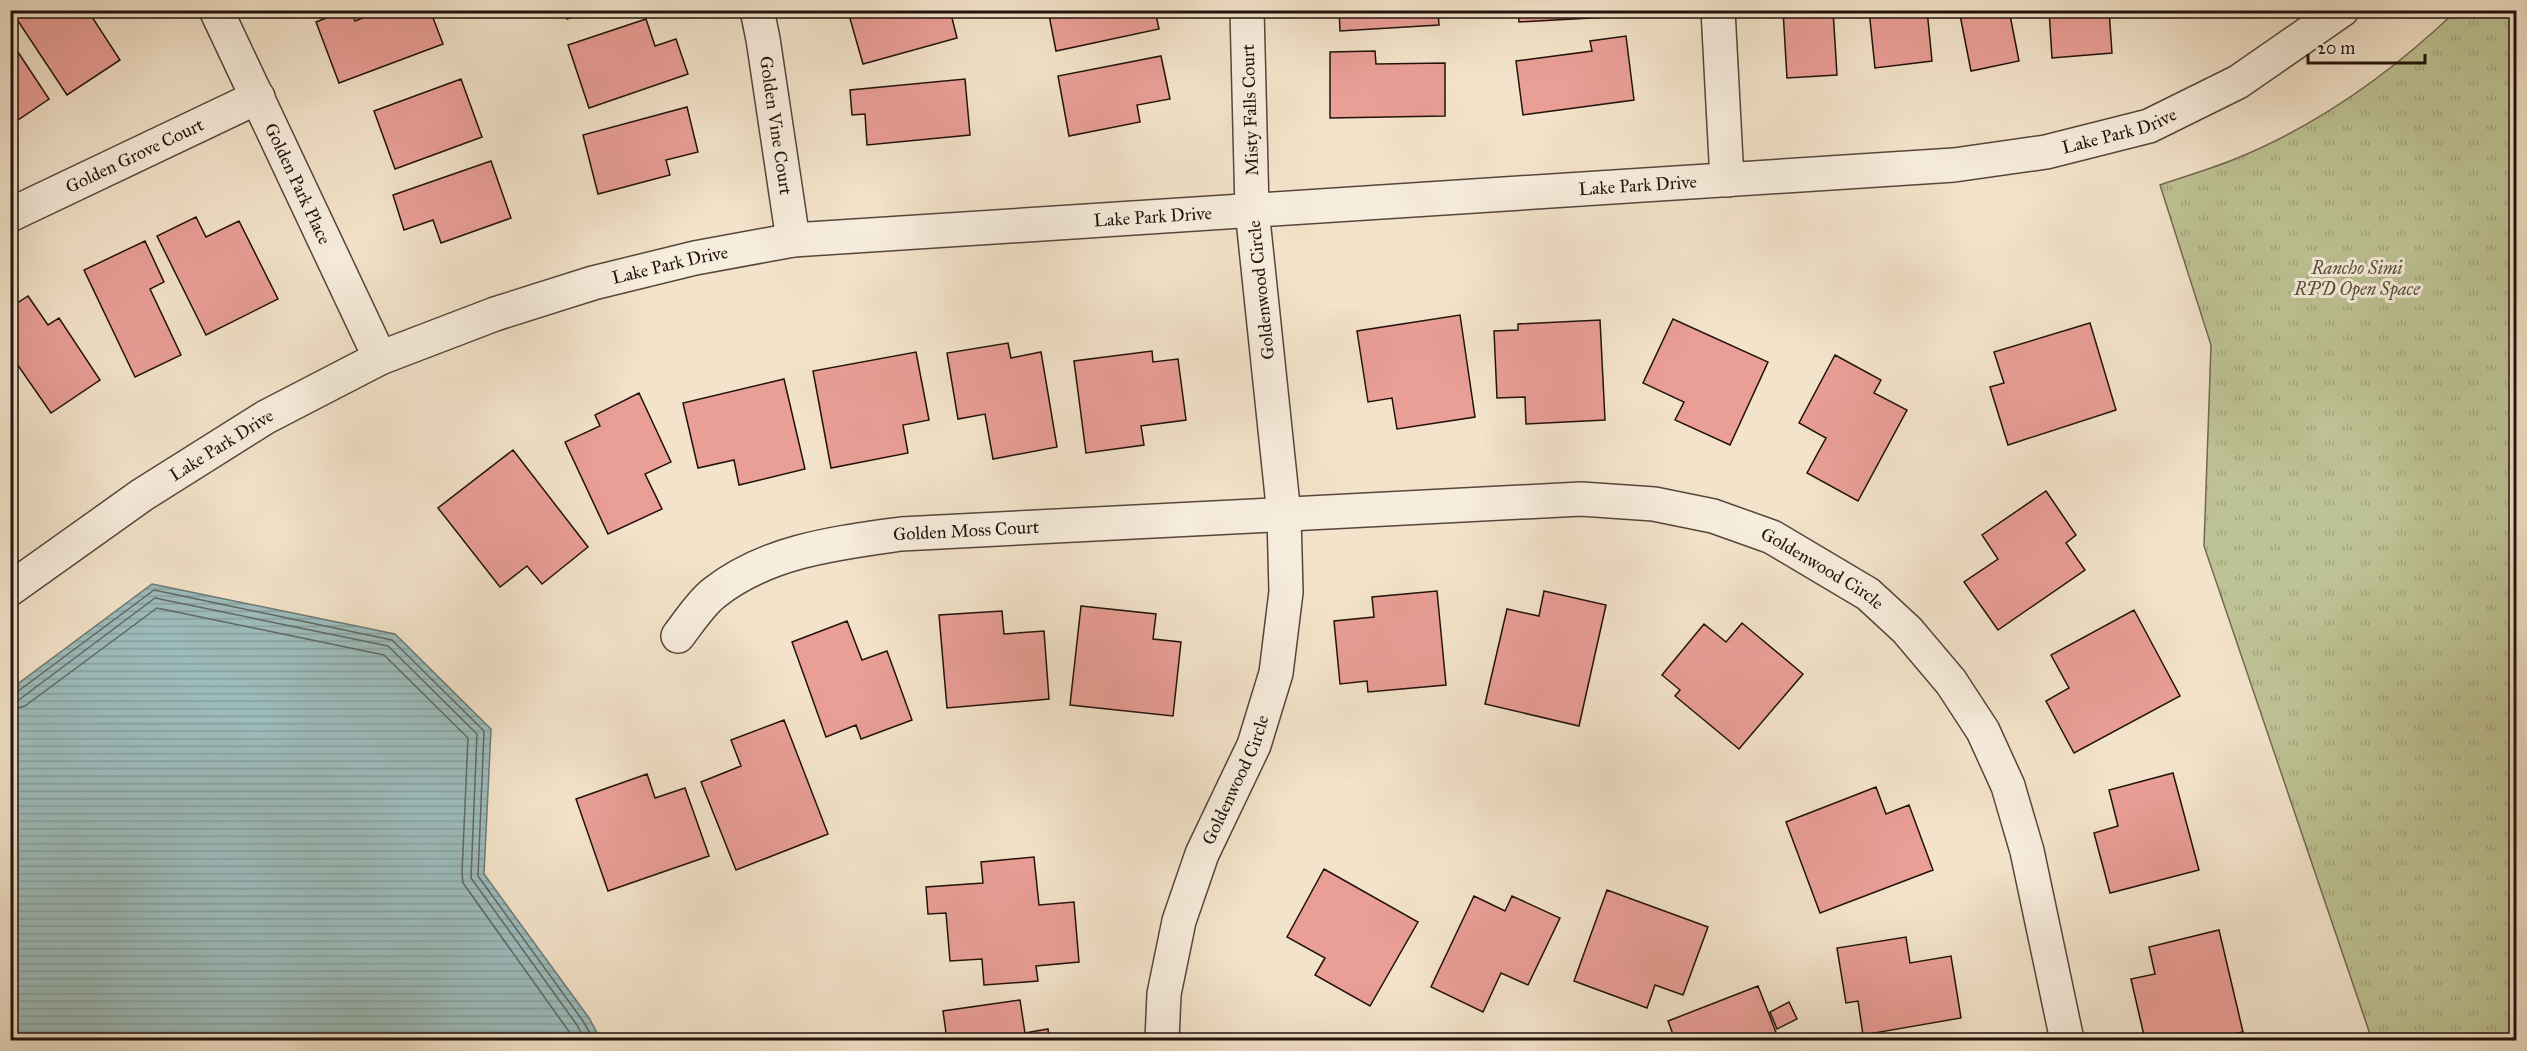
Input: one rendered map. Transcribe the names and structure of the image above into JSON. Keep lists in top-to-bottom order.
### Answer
{
  "streets": {
    "street": [
      "Misty Falls Court",
      "Golden Vine Court",
      "Lake Park Drive",
      "Golden Grove Court",
      "Golden Park Place",
      "Goldenwood Circle",
      "Golden Moss Court"
    ]
  },
  "crossings": [
    ["Misty Falls Court", "Lake Park Drive"],
    ["Misty Falls Court", "Goldenwood Circle"],
    ["Golden Vine Court", "Lake Park Drive"],
    ["Lake Park Drive", "Golden Park Place"],
    ["Lake Park Drive", "Goldenwood Circle"],
    ["Golden Grove Court", "Golden Park Place"],
    ["Goldenwood Circle", "Golden Moss Court"]
  ],
  "parks": ["Rancho Simi RPD Open Space"],
  "scale_bar": "20 m"
}
